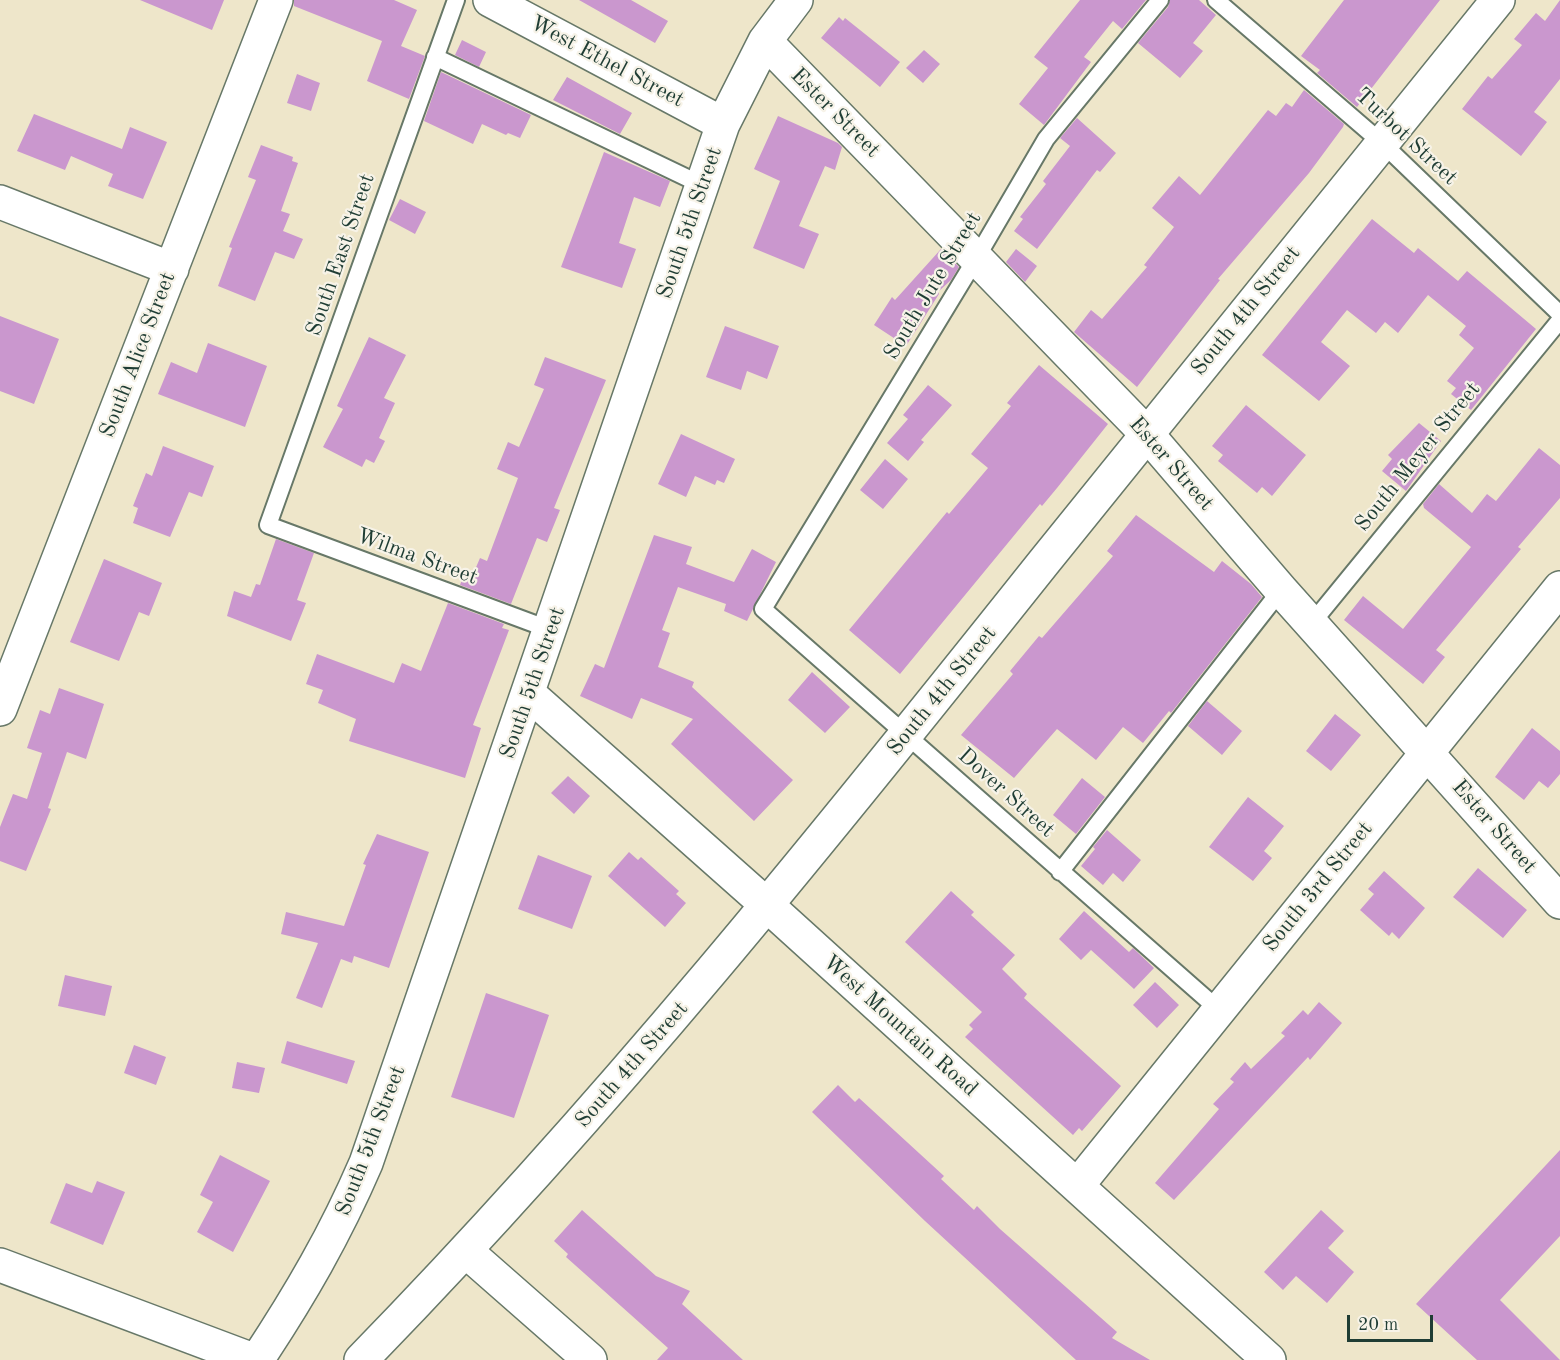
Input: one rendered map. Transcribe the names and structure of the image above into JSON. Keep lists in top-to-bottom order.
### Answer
{
  "streets": {
    "street": [
      "West Ethel Street",
      "Ester Street",
      "South 5th Street",
      "South 4th Street",
      "South Alice Street",
      "South 3rd Street",
      "West Mountain Road"
    ],
    "lane": [
      "Turbot Street",
      "South East Street",
      "South Jute Street",
      "South Meyer Street",
      "Wilma Street",
      "Dover Street"
    ]
  },
  "crossings": [
    ["West Ethel Street", "South 5th Street"],
    ["Ester Street", "South 5th Street"],
    ["Ester Street", "South Jute Street"],
    ["Ester Street", "South 4th Street"],
    ["Ester Street", "South Meyer Street"],
    ["Ester Street", "South 3rd Street"],
    ["Turbot Street", "South 4th Street"],
    ["South 5th Street", "Wilma Street"],
    ["South 5th Street", "West Mountain Road"],
    ["South East Street", "Wilma Street"],
    ["South Jute Street", "Dover Street"],
    ["South 4th Street", "Dover Street"],
    ["South 4th Street", "West Mountain Road"],
    ["Dover Street", "South 3rd Street"],
    ["South 3rd Street", "West Mountain Road"]
  ],
  "scale_bar": "20 m"
}
